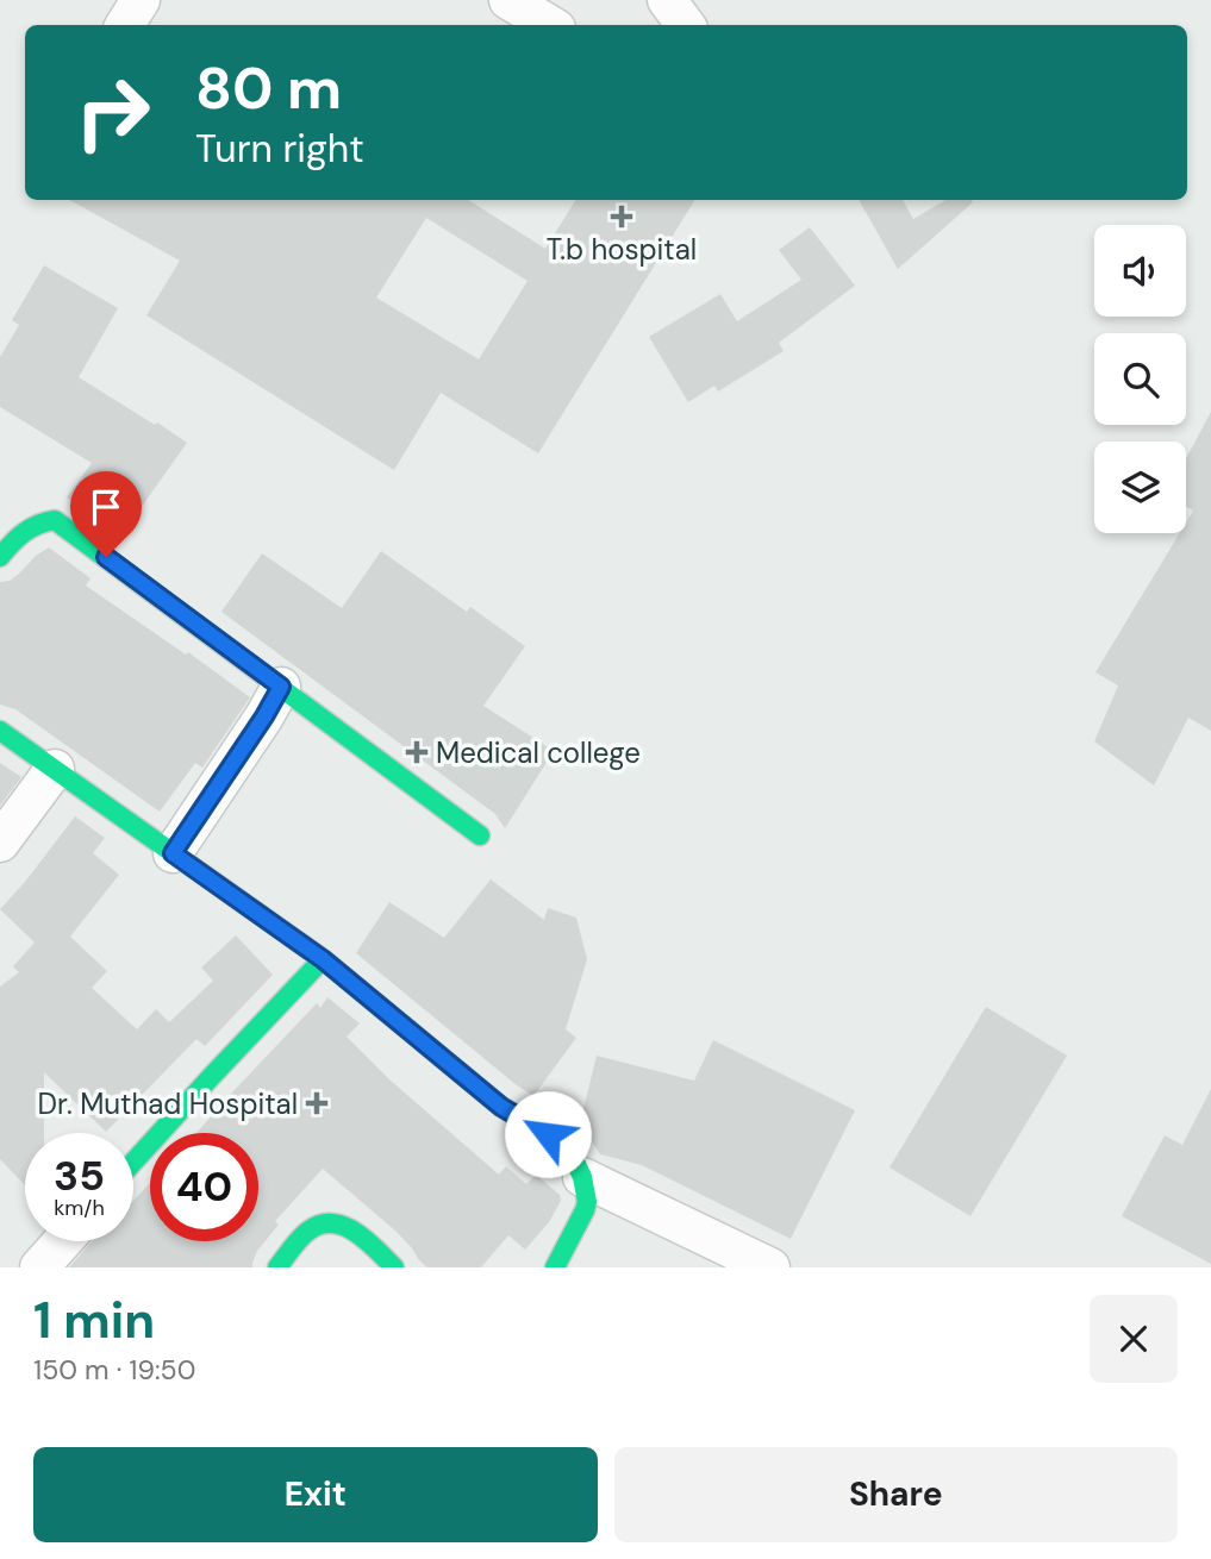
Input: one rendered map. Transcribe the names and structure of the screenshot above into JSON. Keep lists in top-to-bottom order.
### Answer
{
  "places": {
    "health": ["T.b hospital", "Medical college", "Dr. Muthad Hospital"]
  },
  "page": {
    "turn": ["80 m", "Turn right"],
    "speed": "35 km/h",
    "limit": "40",
    "heading": ["1 min", "150 m · 19:50"],
    "buttons": ["Exit", "Share"]
  }
}
